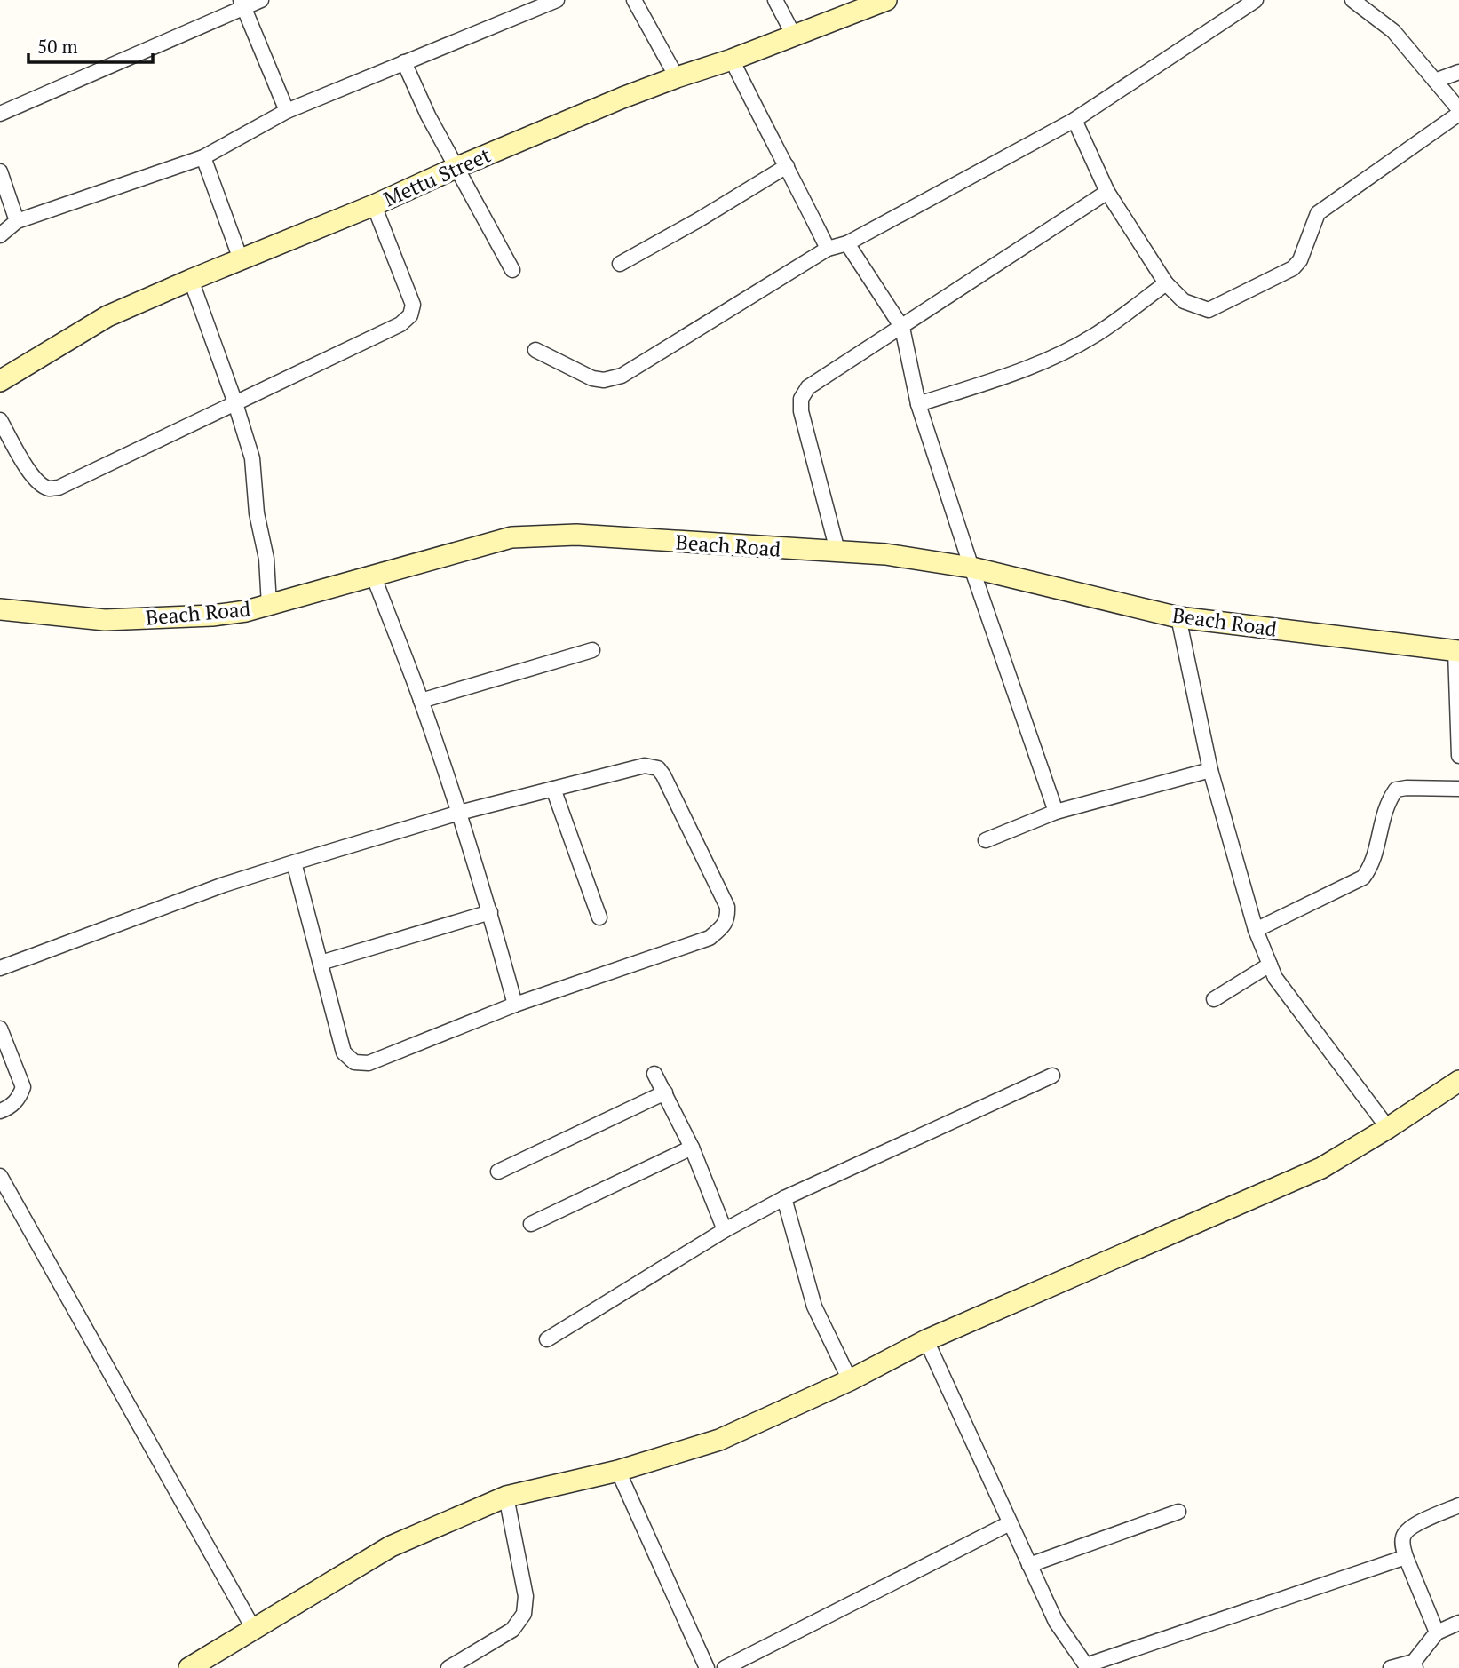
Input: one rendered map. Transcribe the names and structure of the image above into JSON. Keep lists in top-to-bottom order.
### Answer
{
  "streets": {
    "street": ["Mettu Street", "Beach Road"]
  },
  "scale_bar": "50 m"
}
